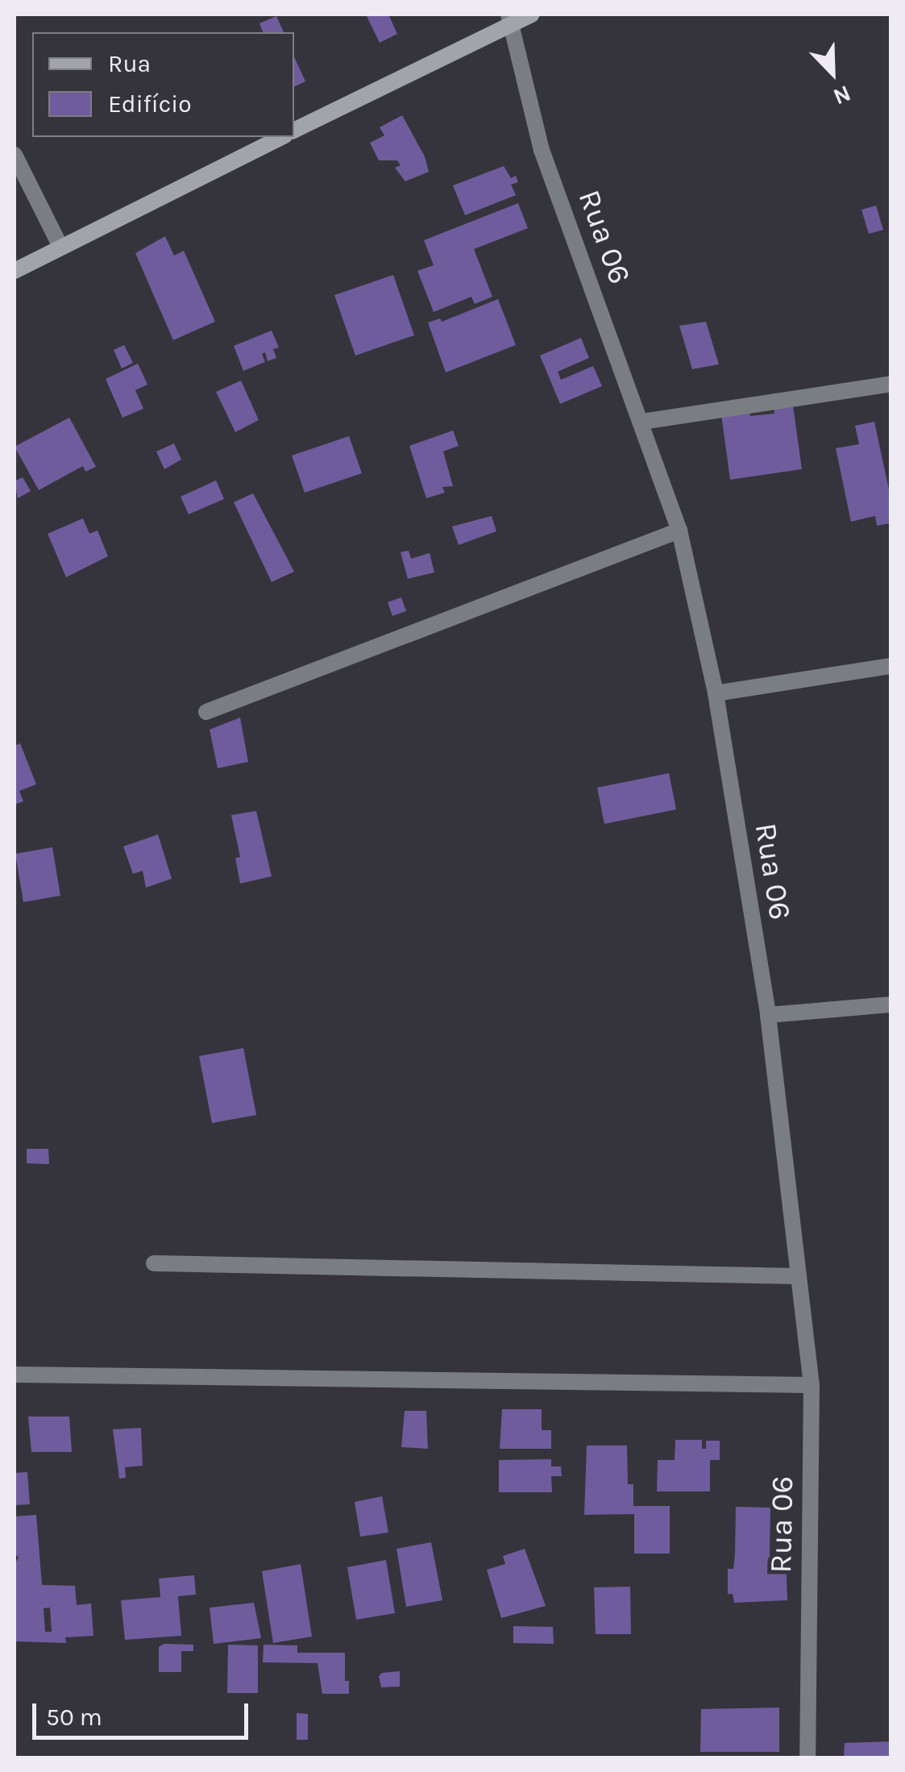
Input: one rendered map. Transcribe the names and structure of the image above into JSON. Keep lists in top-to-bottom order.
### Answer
{
  "streets": {
    "street": ["Rua 06"]
  },
  "legend": ["Rua", "Edifício"],
  "scale_bar": "50 m",
  "north": "bottom right"
}
